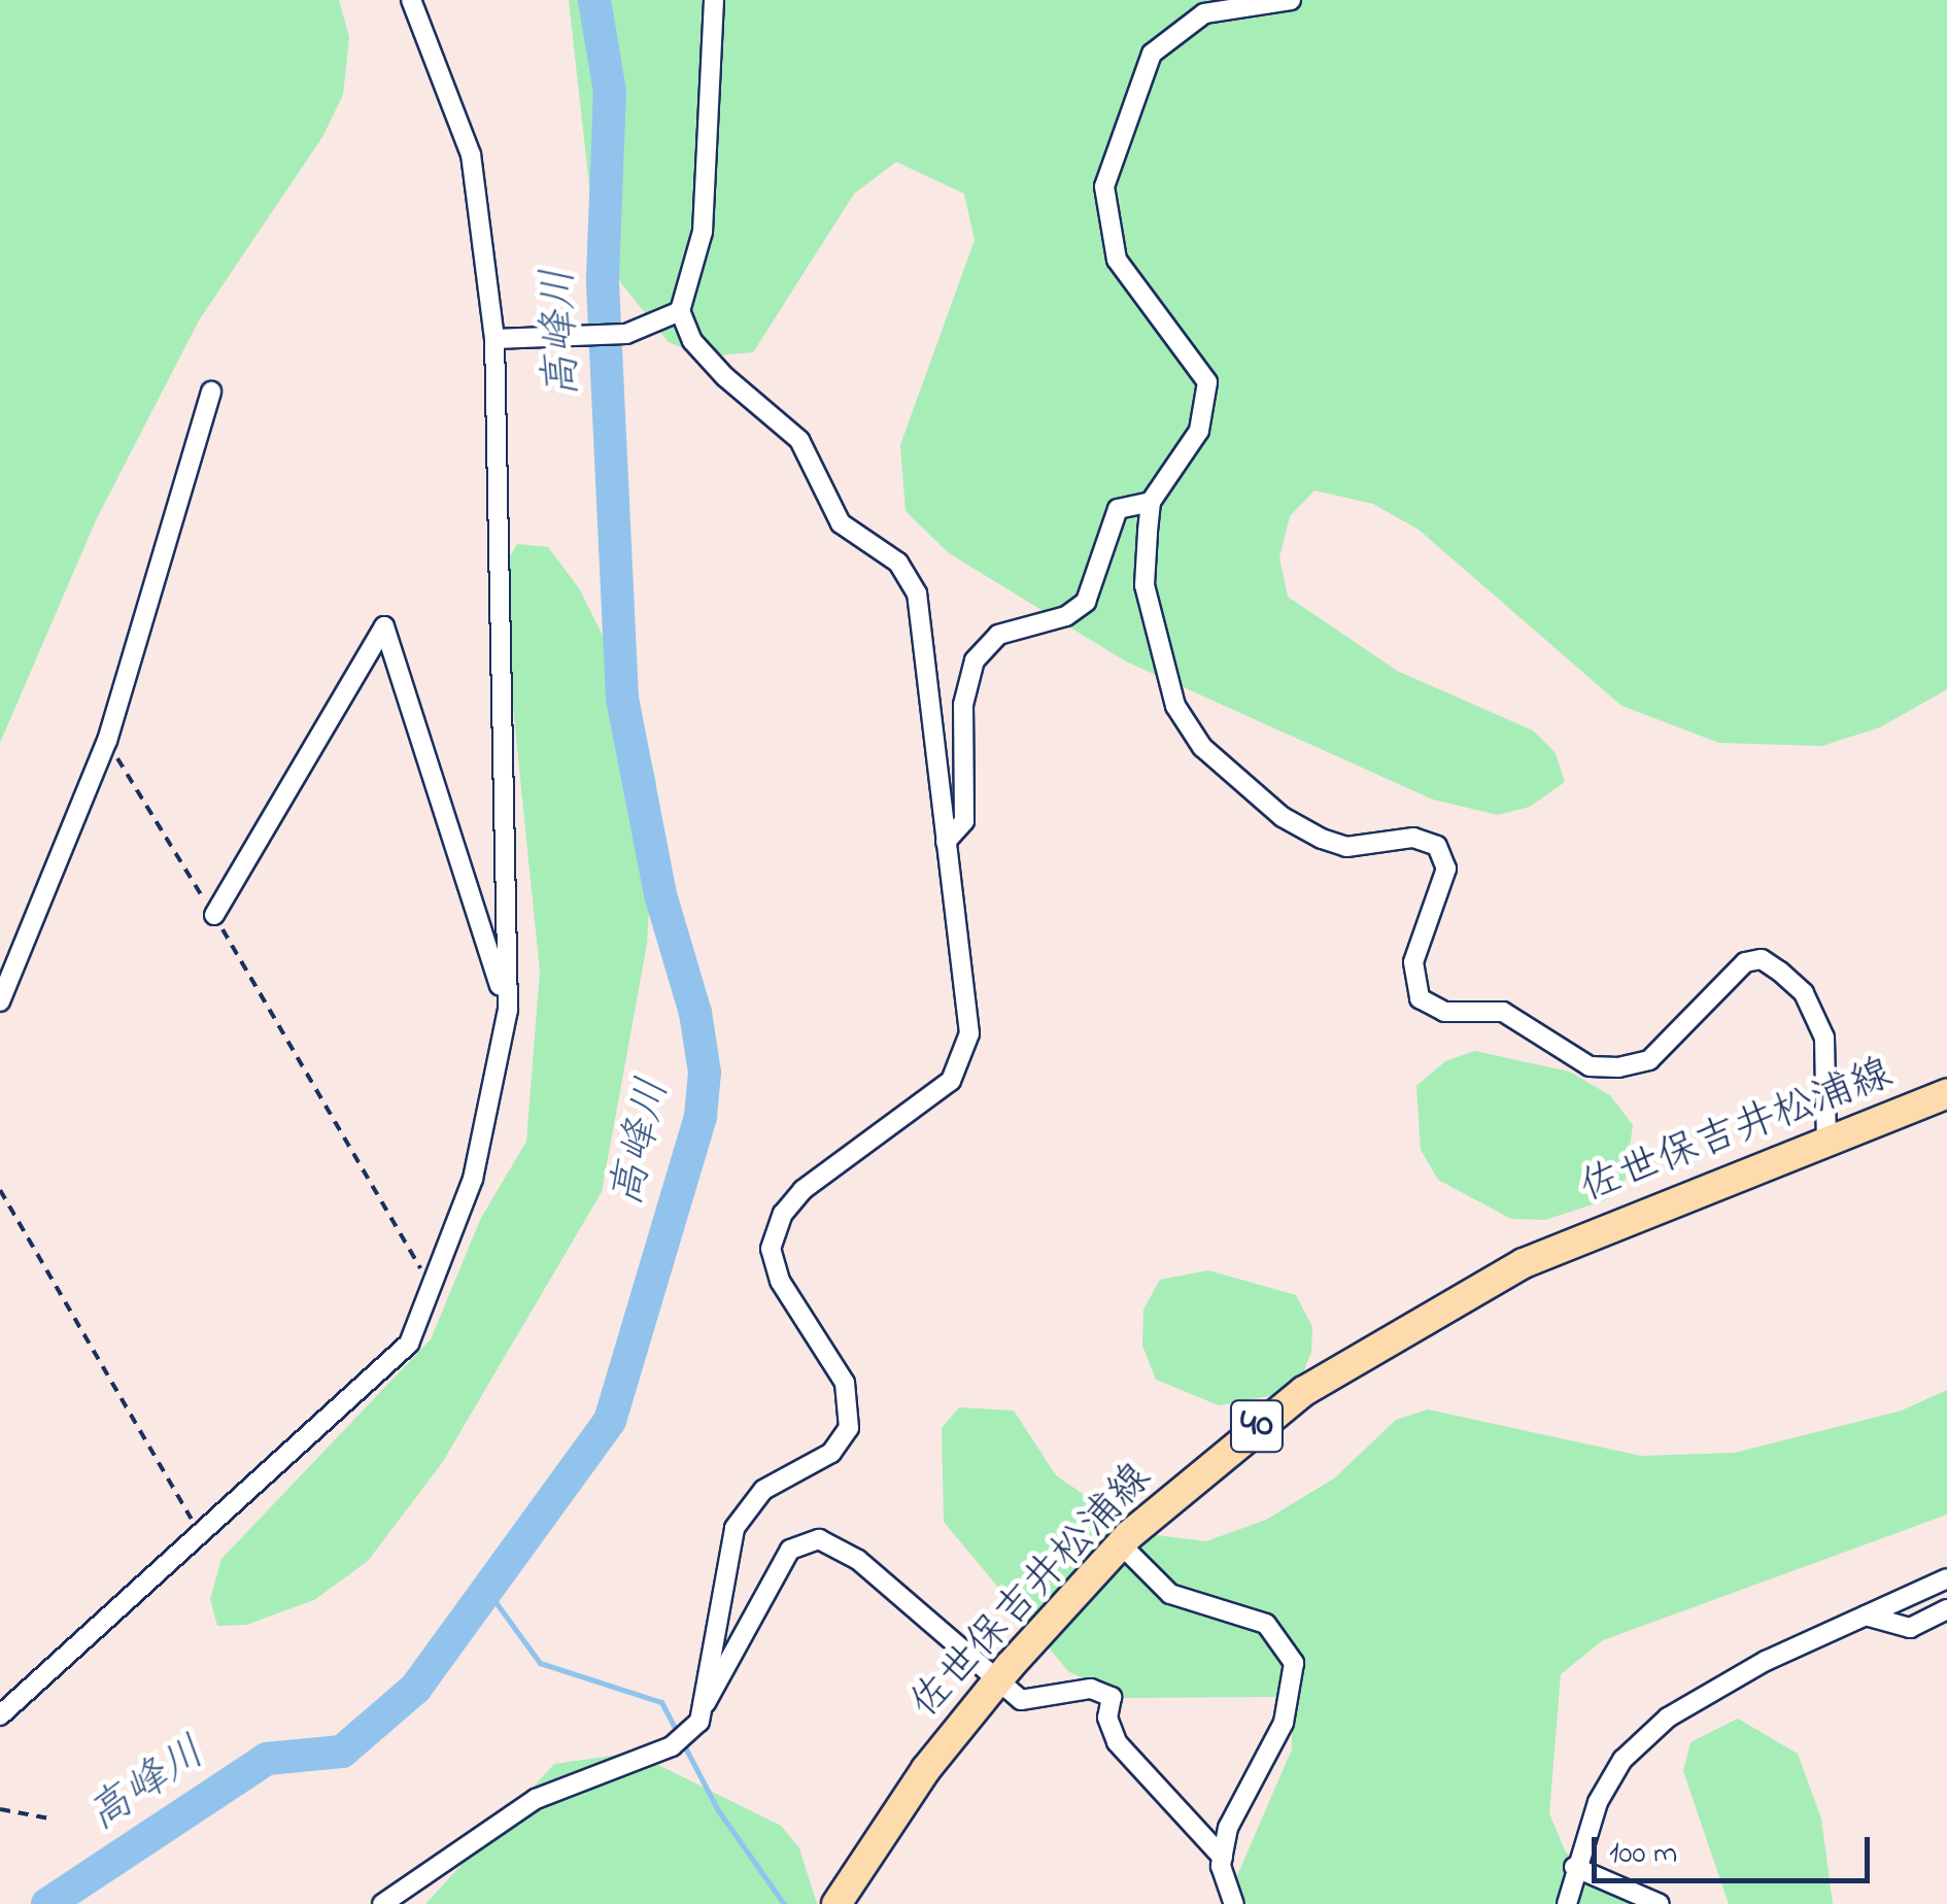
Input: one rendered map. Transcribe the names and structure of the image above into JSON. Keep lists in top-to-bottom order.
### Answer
{
  "streets": {
    "main road": ["佐世保吉井松浦線", "40"]
  },
  "water": ["高峰川"],
  "scale_bar": "100 m"
}
